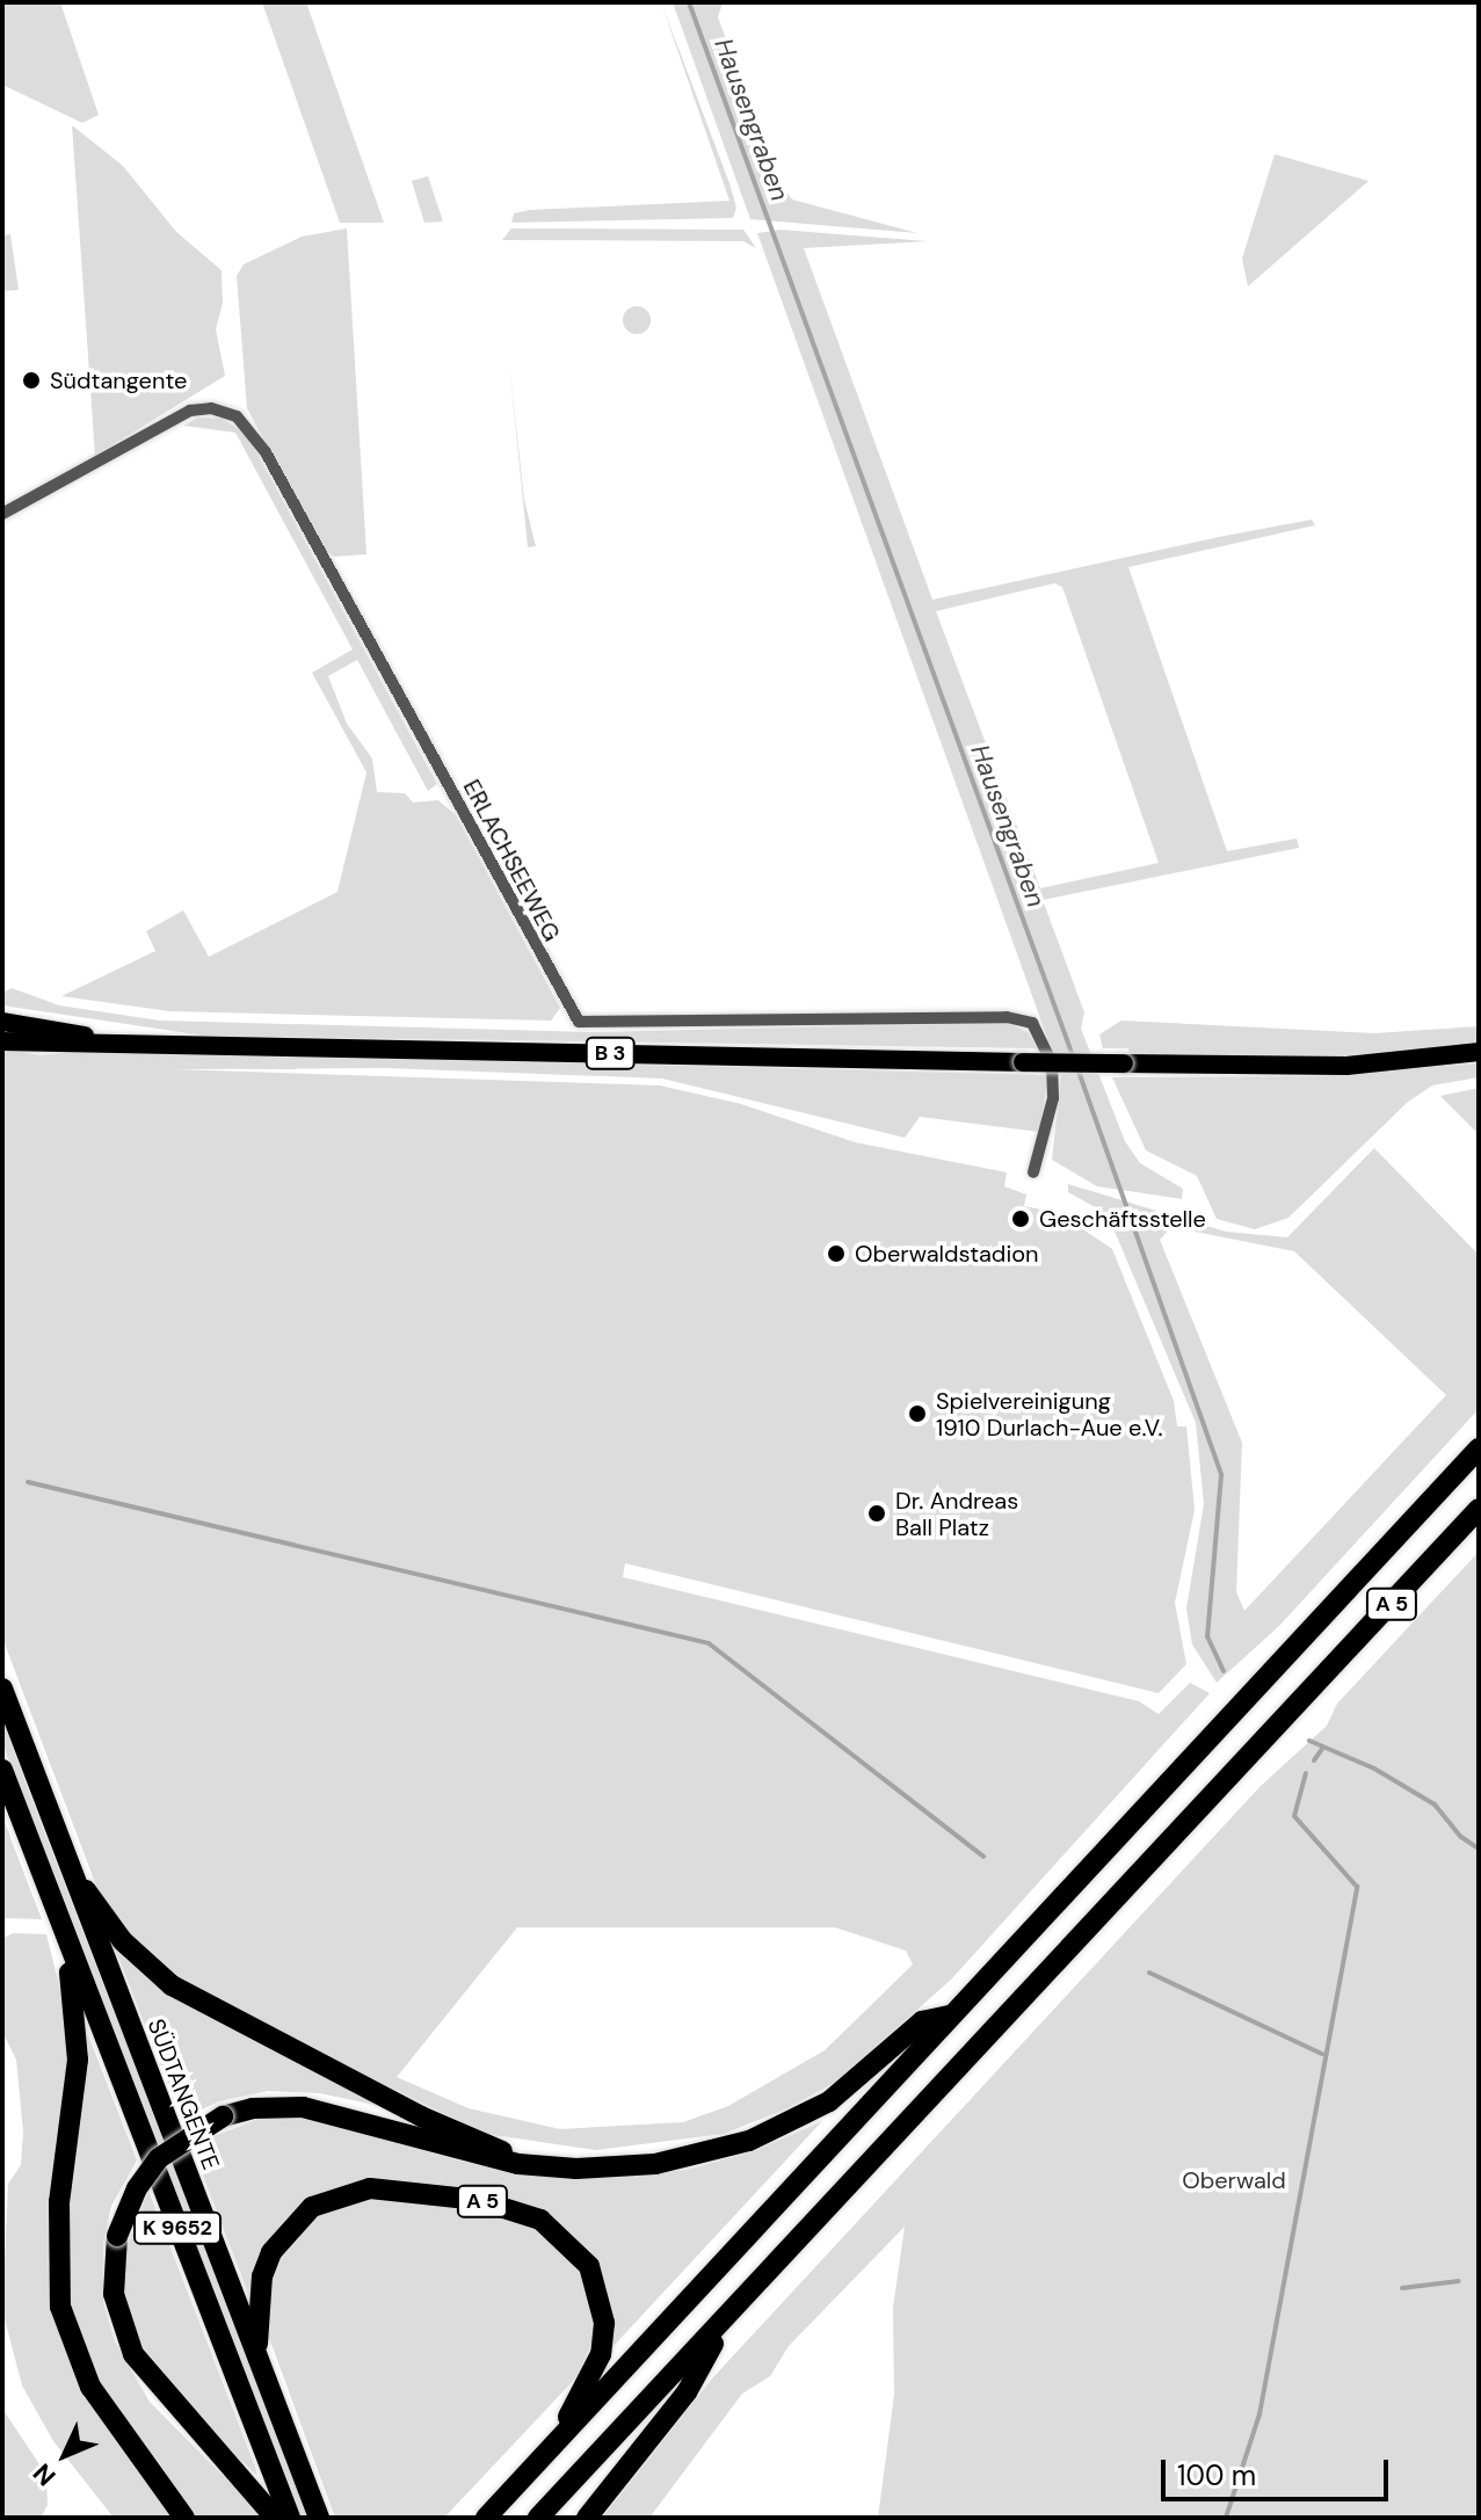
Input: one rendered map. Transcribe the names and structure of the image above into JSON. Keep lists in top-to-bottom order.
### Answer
{
  "streets": {
    "highway": ["A 5", "SÜDTANGENTE", "K 9652"],
    "main road": ["B 3"],
    "street": ["ERLACHSEEWEG"]
  },
  "crossings": [
    ["A 5", "SÜDTANGENTE"]
  ],
  "water": ["Hausengraben"],
  "parks": ["Oberwald"],
  "places": [
    "Südtangente",
    "Geschäftsstelle",
    "Oberwaldstadion",
    "Spielvereinigung 1910 Durlach-Aue e.V.",
    "Dr. Andreas Ball Platz"
  ],
  "scale_bar": "100 m",
  "north": "bottom left"
}
